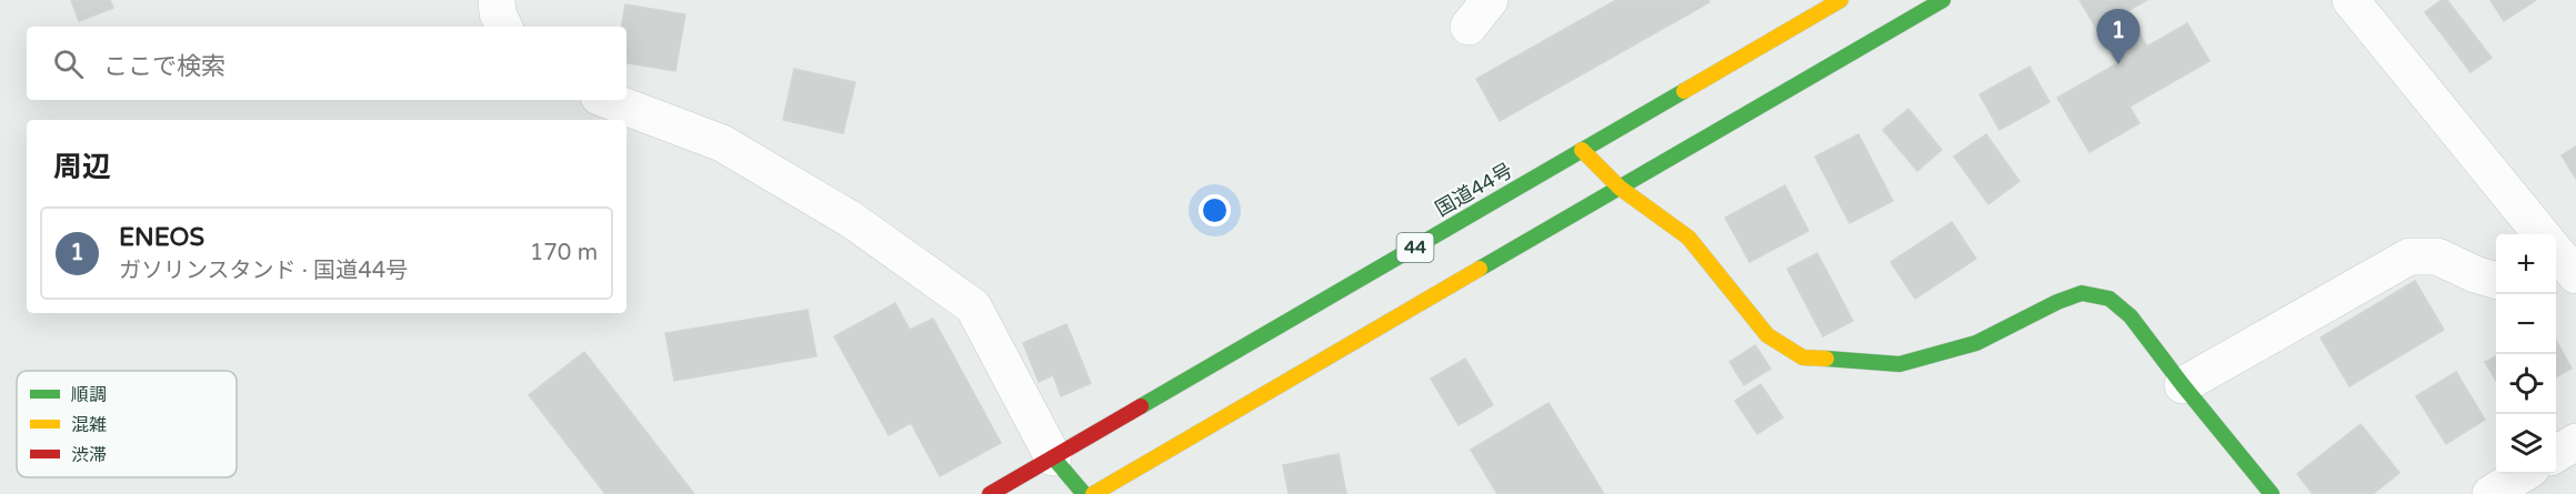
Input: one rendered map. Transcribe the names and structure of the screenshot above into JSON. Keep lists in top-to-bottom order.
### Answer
{
  "streets": {
    "main road": ["国道44号", "44"]
  },
  "legend": ["順調", "混雑", "渋滞"],
  "page": {
    "pins": "1",
    "search": "ここで検索",
    "heading": "周辺",
    "list": [
      {
        "mark": "1",
        "name": "ENEOS",
        "note": "ガソリンスタンド · 国道44号",
        "value": "170 m"
      }
    ],
    "map_buttons": ["+", "−"]
  }
}
